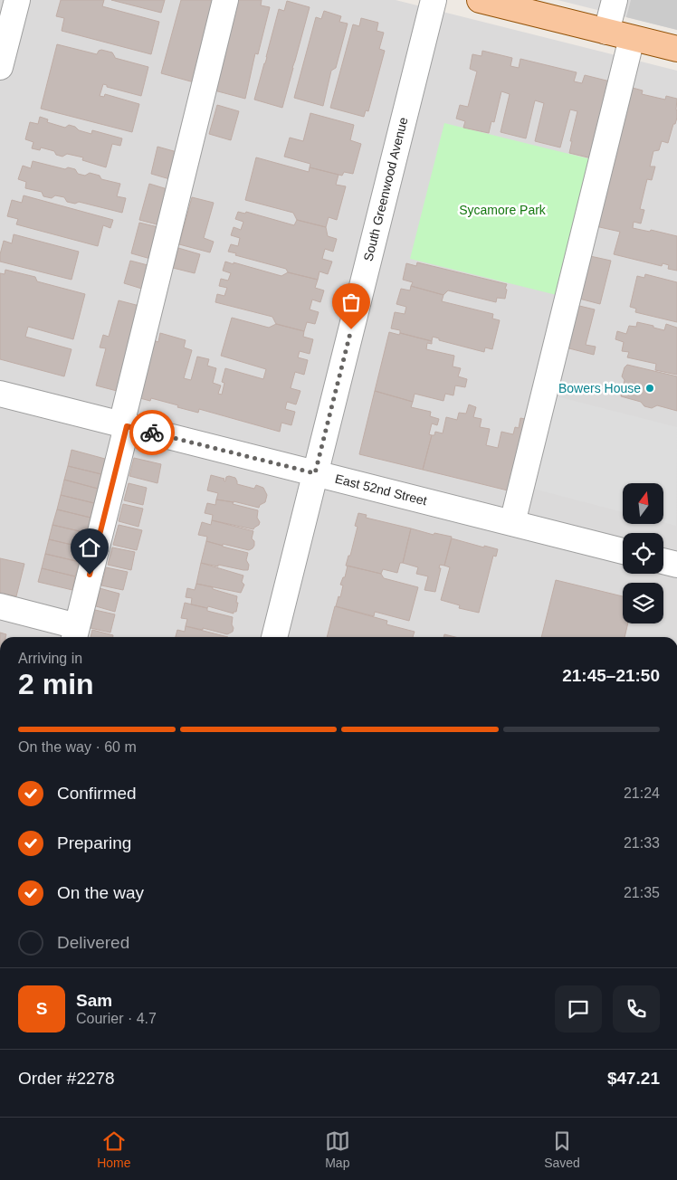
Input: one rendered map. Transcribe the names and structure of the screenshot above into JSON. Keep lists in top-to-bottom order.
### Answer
{
  "streets": {
    "street": ["South Greenwood Avenue", "East 52nd Street"]
  },
  "crossings": [
    ["South Greenwood Avenue", "East 52nd Street"]
  ],
  "parks": ["Sycamore Park"],
  "places": ["Bowers House"],
  "north": "top",
  "page": {
    "heading": ["2 min", "Arriving in", "21:45–21:50"],
    "panel": [
      "Sam",
      "Courier · 4.7",
      "Order #2278",
      "$47.21"
    ],
    "bar": "On the way · 60 m",
    "list": [
      ["Confirmed", "21:24"],
      ["Preparing", "21:33"],
      ["On the way", "21:35"],
      "Delivered"
    ],
    "round": "S",
    "tabs": ["Home", "Map", "Saved"]
  }
}
